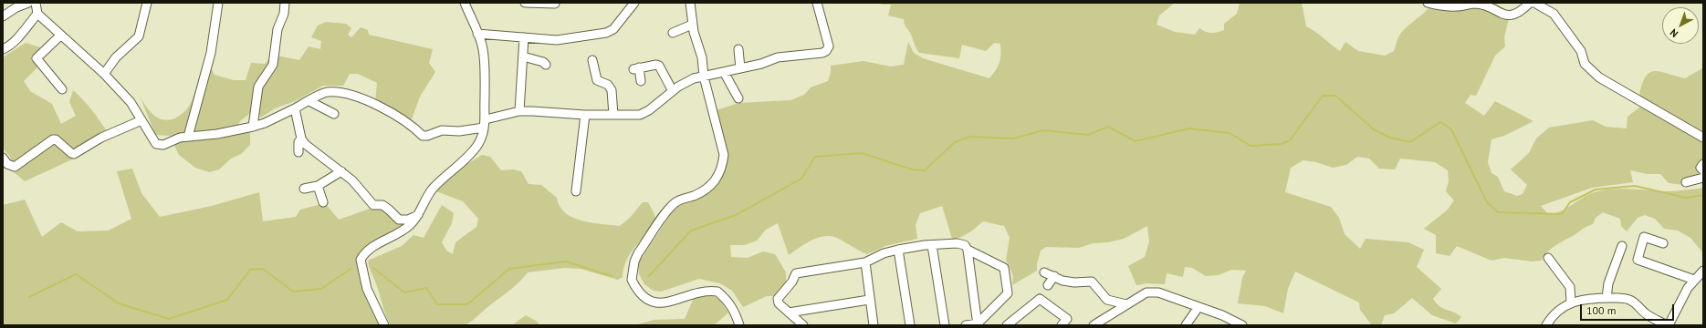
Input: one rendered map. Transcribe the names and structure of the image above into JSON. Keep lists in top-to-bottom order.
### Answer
{
  "scale_bar": "100 m",
  "north": "bottom left"
}
